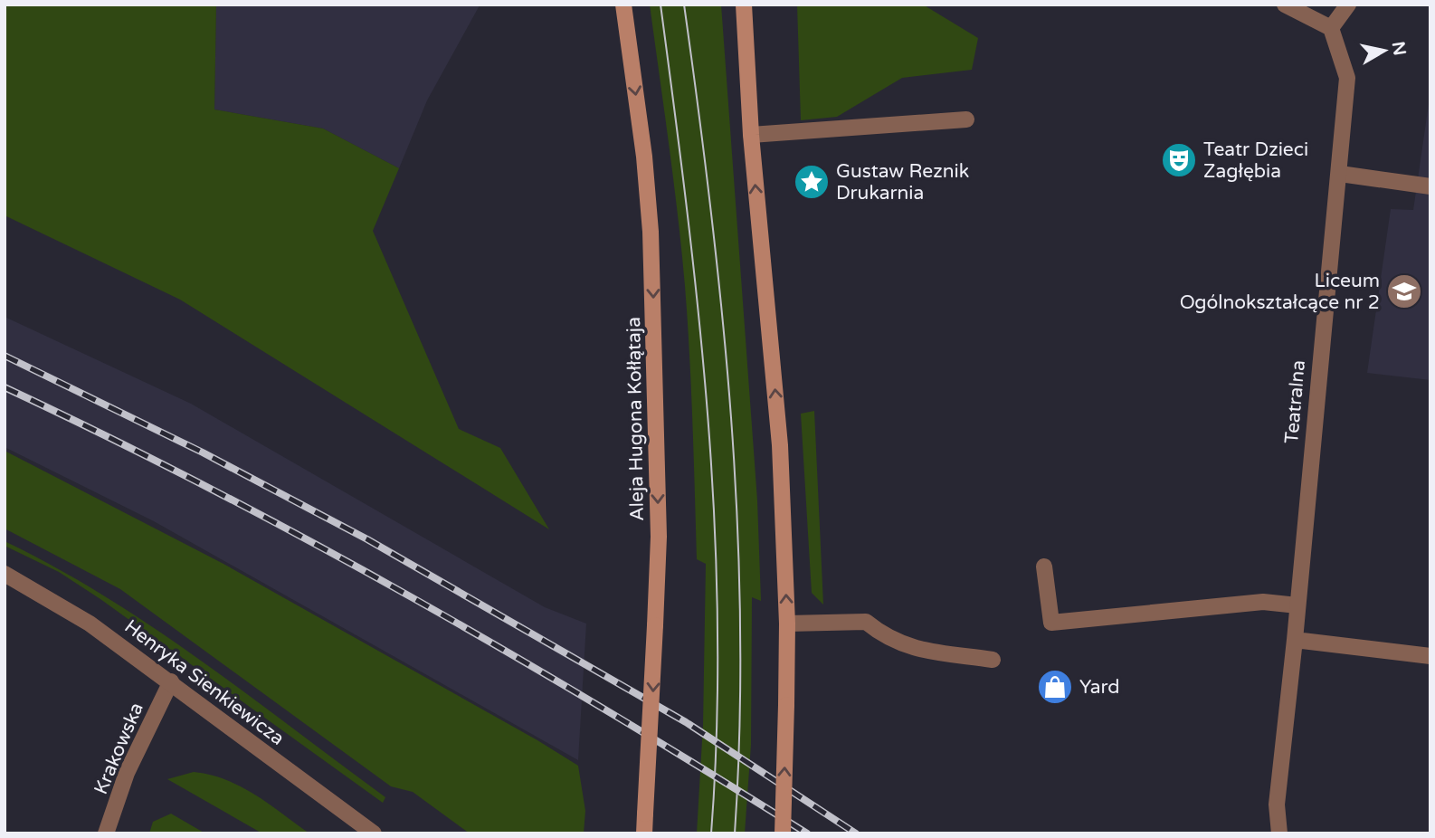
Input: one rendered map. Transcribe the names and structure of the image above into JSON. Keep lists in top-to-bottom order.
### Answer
{
  "streets": {
    "main road": ["Aleja Hugona Kołłątaja"],
    "street": ["Teatralna", "Henryka Sienkiewicza", "Krakowska"]
  },
  "crossings": [
    ["Henryka Sienkiewicza", "Krakowska"]
  ],
  "places": {
    "theatre": ["Teatr Dzieci Zagłębia"],
    "place": ["Gustaw Reznik Drukarnia"],
    "school or university": ["Liceum Ogólnokształcące nr 2"],
    "shop": ["Yard"]
  },
  "north": "right"
}
